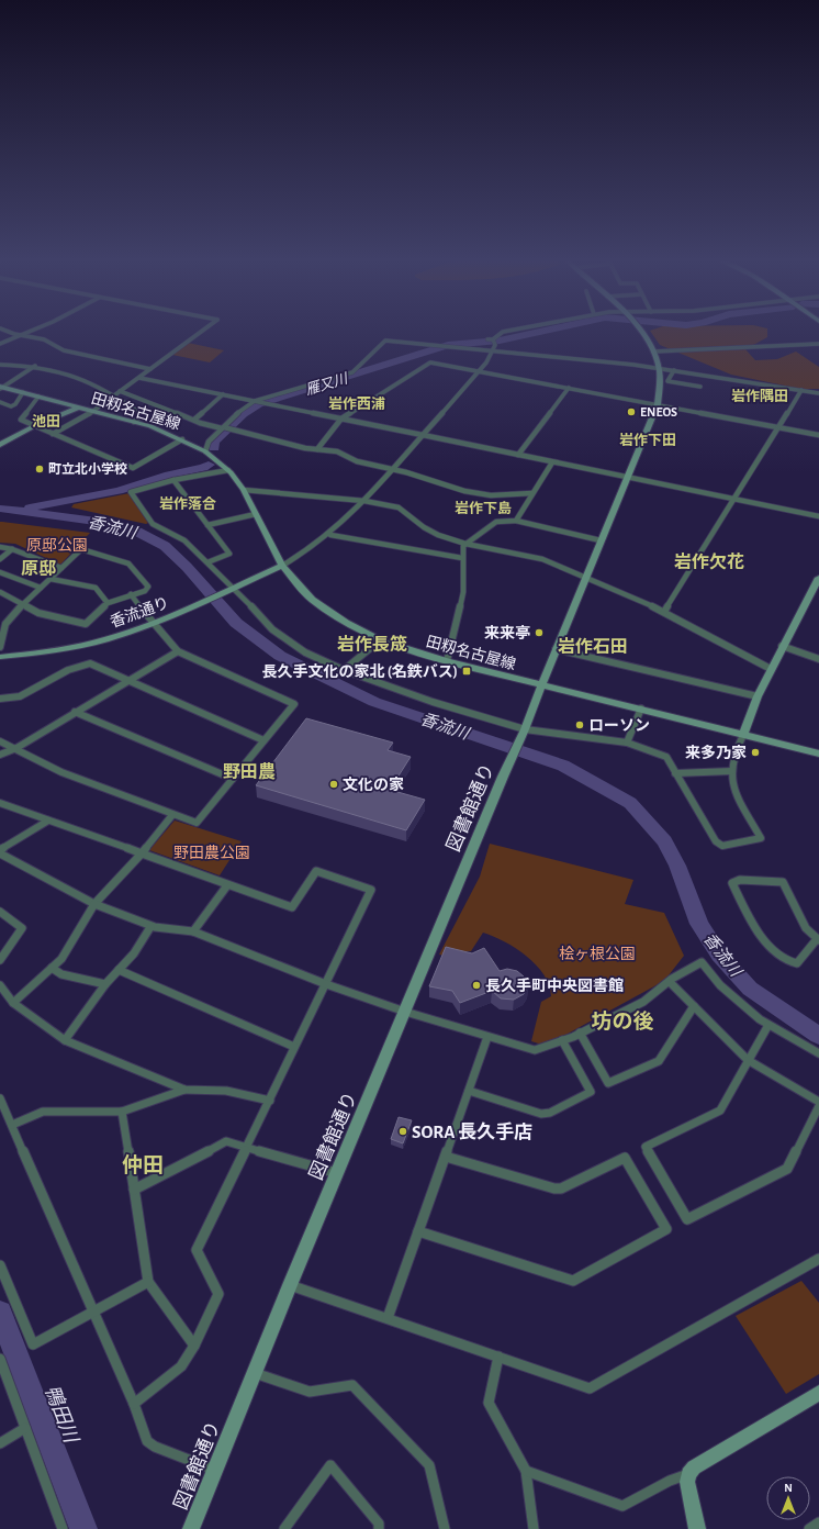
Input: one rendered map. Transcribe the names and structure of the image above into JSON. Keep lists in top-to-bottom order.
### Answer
{
  "streets": {
    "street": ["田籾名古屋線", "香流通り", "図書館通り"]
  },
  "crossings": [
    ["田籾名古屋線", "香流通り"]
  ],
  "districts": [
    "岩作隅田",
    "岩作西浦",
    "池田",
    "岩作下田",
    "岩作落合",
    "岩作下島",
    "岩作欠花",
    "原邸",
    "岩作長筬",
    "岩作石田",
    "野田農",
    "坊の後",
    "仲田"
  ],
  "water": ["雁又川", "香流川", "鴨田川"],
  "parks": ["原邸公園", "野田農公園", "桧ヶ根公園"],
  "places": {
    "other": [
      "ENEOS",
      "町立北小学校",
      "来来亭",
      "ローソン",
      "来多乃家",
      "文化の家",
      "長久手町中央図書館",
      "SORA 長久手店"
    ],
    "transit": ["長久手文化の家北 (名鉄バス)"]
  },
  "north": "top"
}
